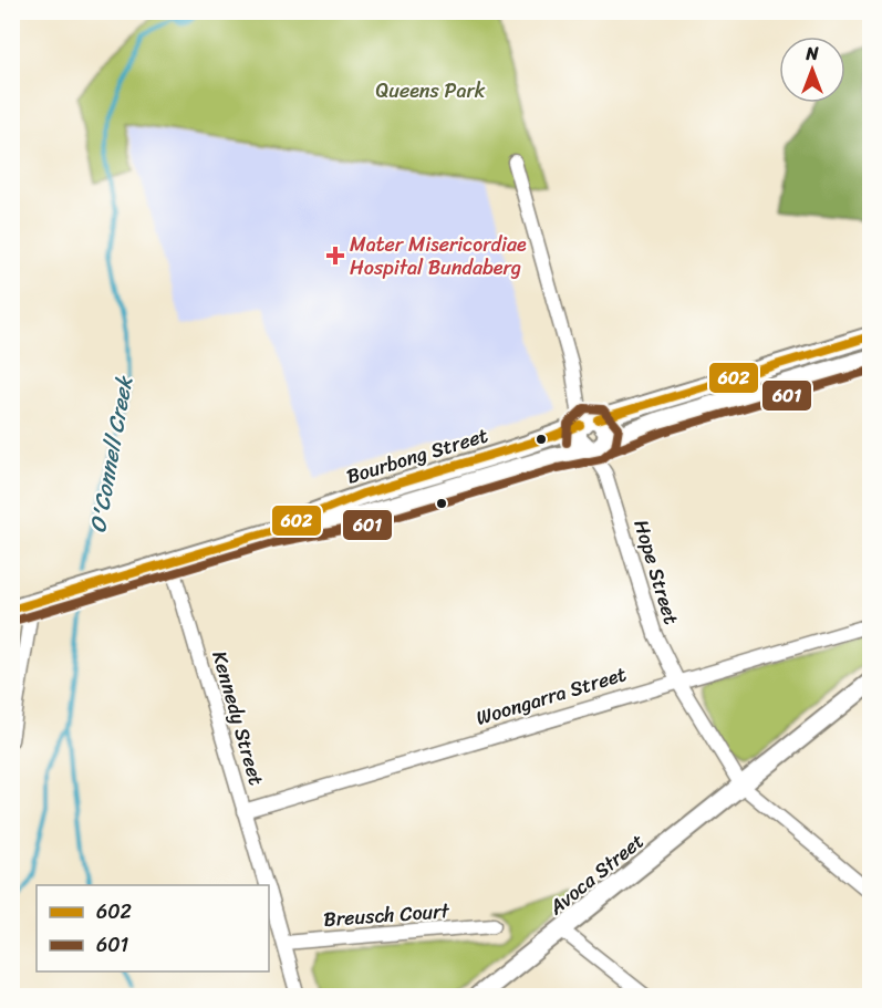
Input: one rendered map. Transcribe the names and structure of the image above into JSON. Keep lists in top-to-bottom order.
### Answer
{
  "streets": {
    "street": [
      "Bourbong Street",
      "Hope Street",
      "Woongarra Street",
      "Kennedy Street",
      "Avoca Street",
      "Breusch Court"
    ]
  },
  "crossings": [
    ["Bourbong Street", "Hope Street"],
    ["Bourbong Street", "Kennedy Street"],
    ["Hope Street", "Woongarra Street"],
    ["Hope Street", "Avoca Street"],
    ["Woongarra Street", "Kennedy Street"],
    ["Kennedy Street", "Breusch Court"]
  ],
  "water": ["O'Connell Creek"],
  "parks": ["Queens Park"],
  "places": {
    "health": ["Mater Misericordiae Hospital Bundaberg"]
  },
  "lines": ["transit line 602", "transit line 601"],
  "legend": ["602", "601"],
  "north": "top"
}
